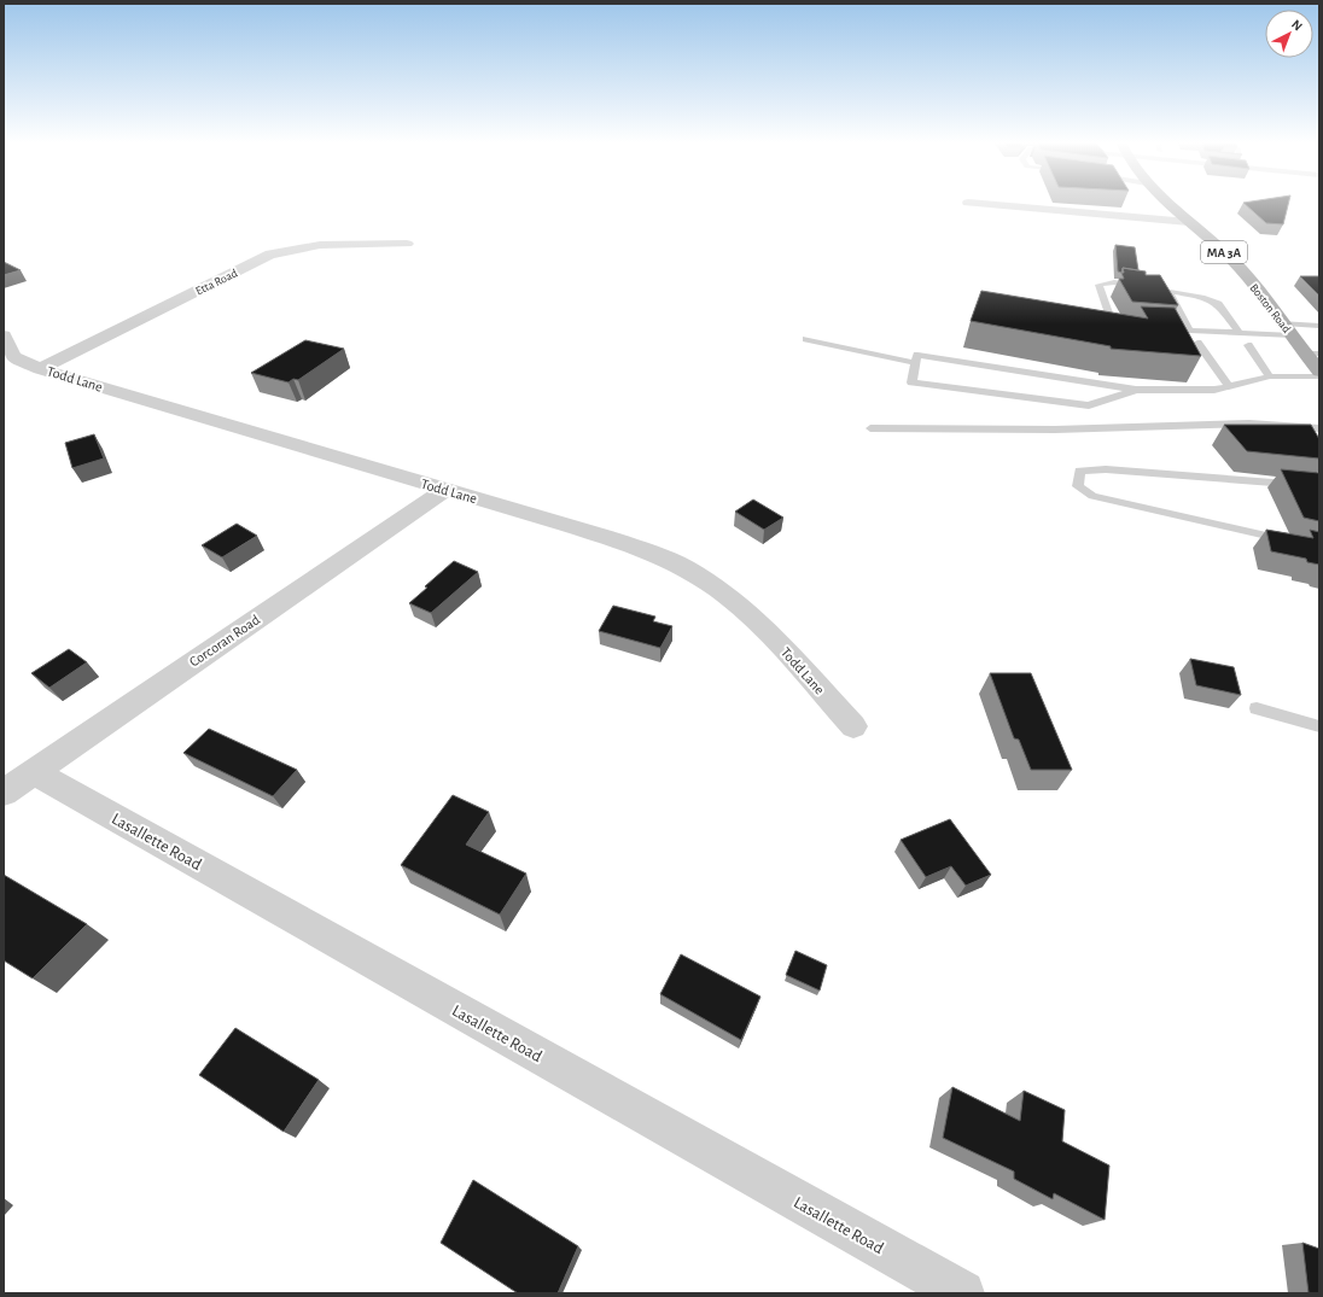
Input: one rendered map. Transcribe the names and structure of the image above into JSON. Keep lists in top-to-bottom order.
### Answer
{
  "streets": {
    "main road": ["MA 3A", "Boston Road"],
    "street": [
      "Etta Road",
      "Todd Lane",
      "Corcoran Road",
      "Lasallette Road"
    ]
  },
  "crossings": [
    ["Etta Road", "Todd Lane"],
    ["Todd Lane", "Corcoran Road"],
    ["Corcoran Road", "Lasallette Road"]
  ],
  "north": "top right"
}
